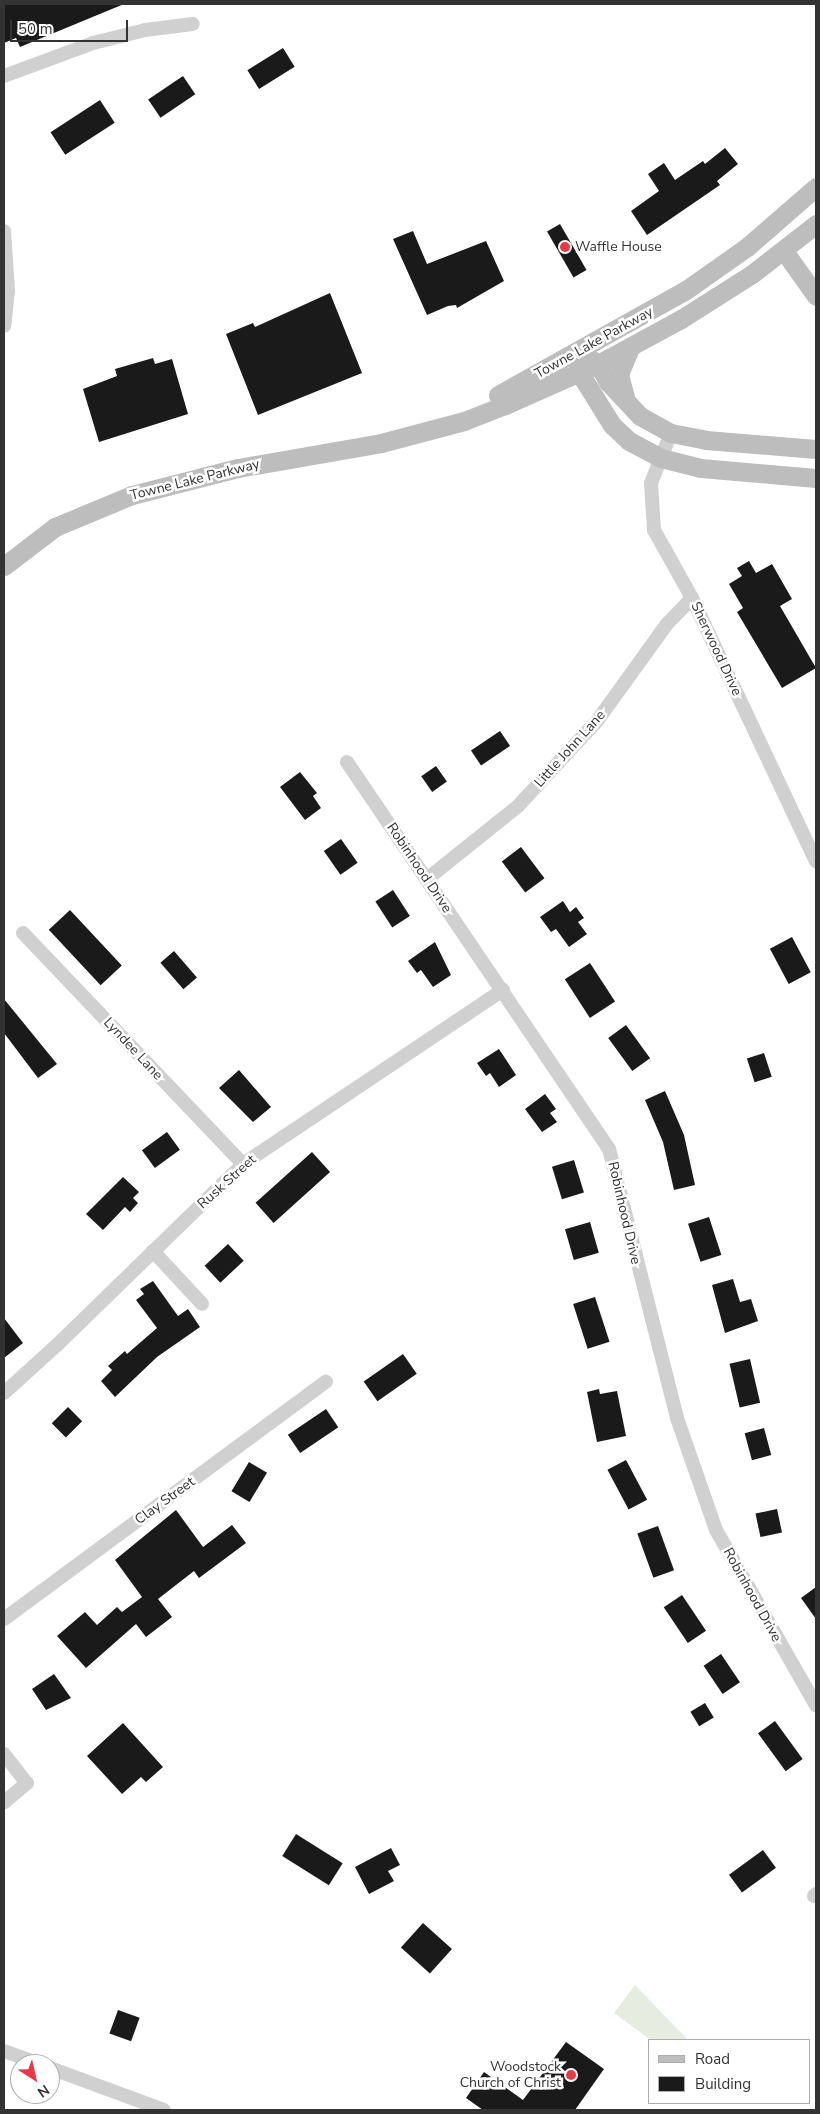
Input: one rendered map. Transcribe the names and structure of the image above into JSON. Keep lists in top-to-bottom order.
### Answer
{
  "streets": {
    "main road": ["Towne Lake Parkway"],
    "street": [
      "Sherwood Drive",
      "Little John Lane",
      "Robinhood Drive",
      "Lyndee Lane",
      "Rusk Street",
      "Clay Street"
    ]
  },
  "crossings": [
    ["Sherwood Drive", "Little John Lane"],
    ["Little John Lane", "Robinhood Drive"],
    ["Robinhood Drive", "Rusk Street"],
    ["Lyndee Lane", "Rusk Street"]
  ],
  "places": ["Waffle House", "Woodstock Church of Christ"],
  "legend": ["Road", "Building"],
  "scale_bar": "50 m",
  "north": "bottom right"
}
